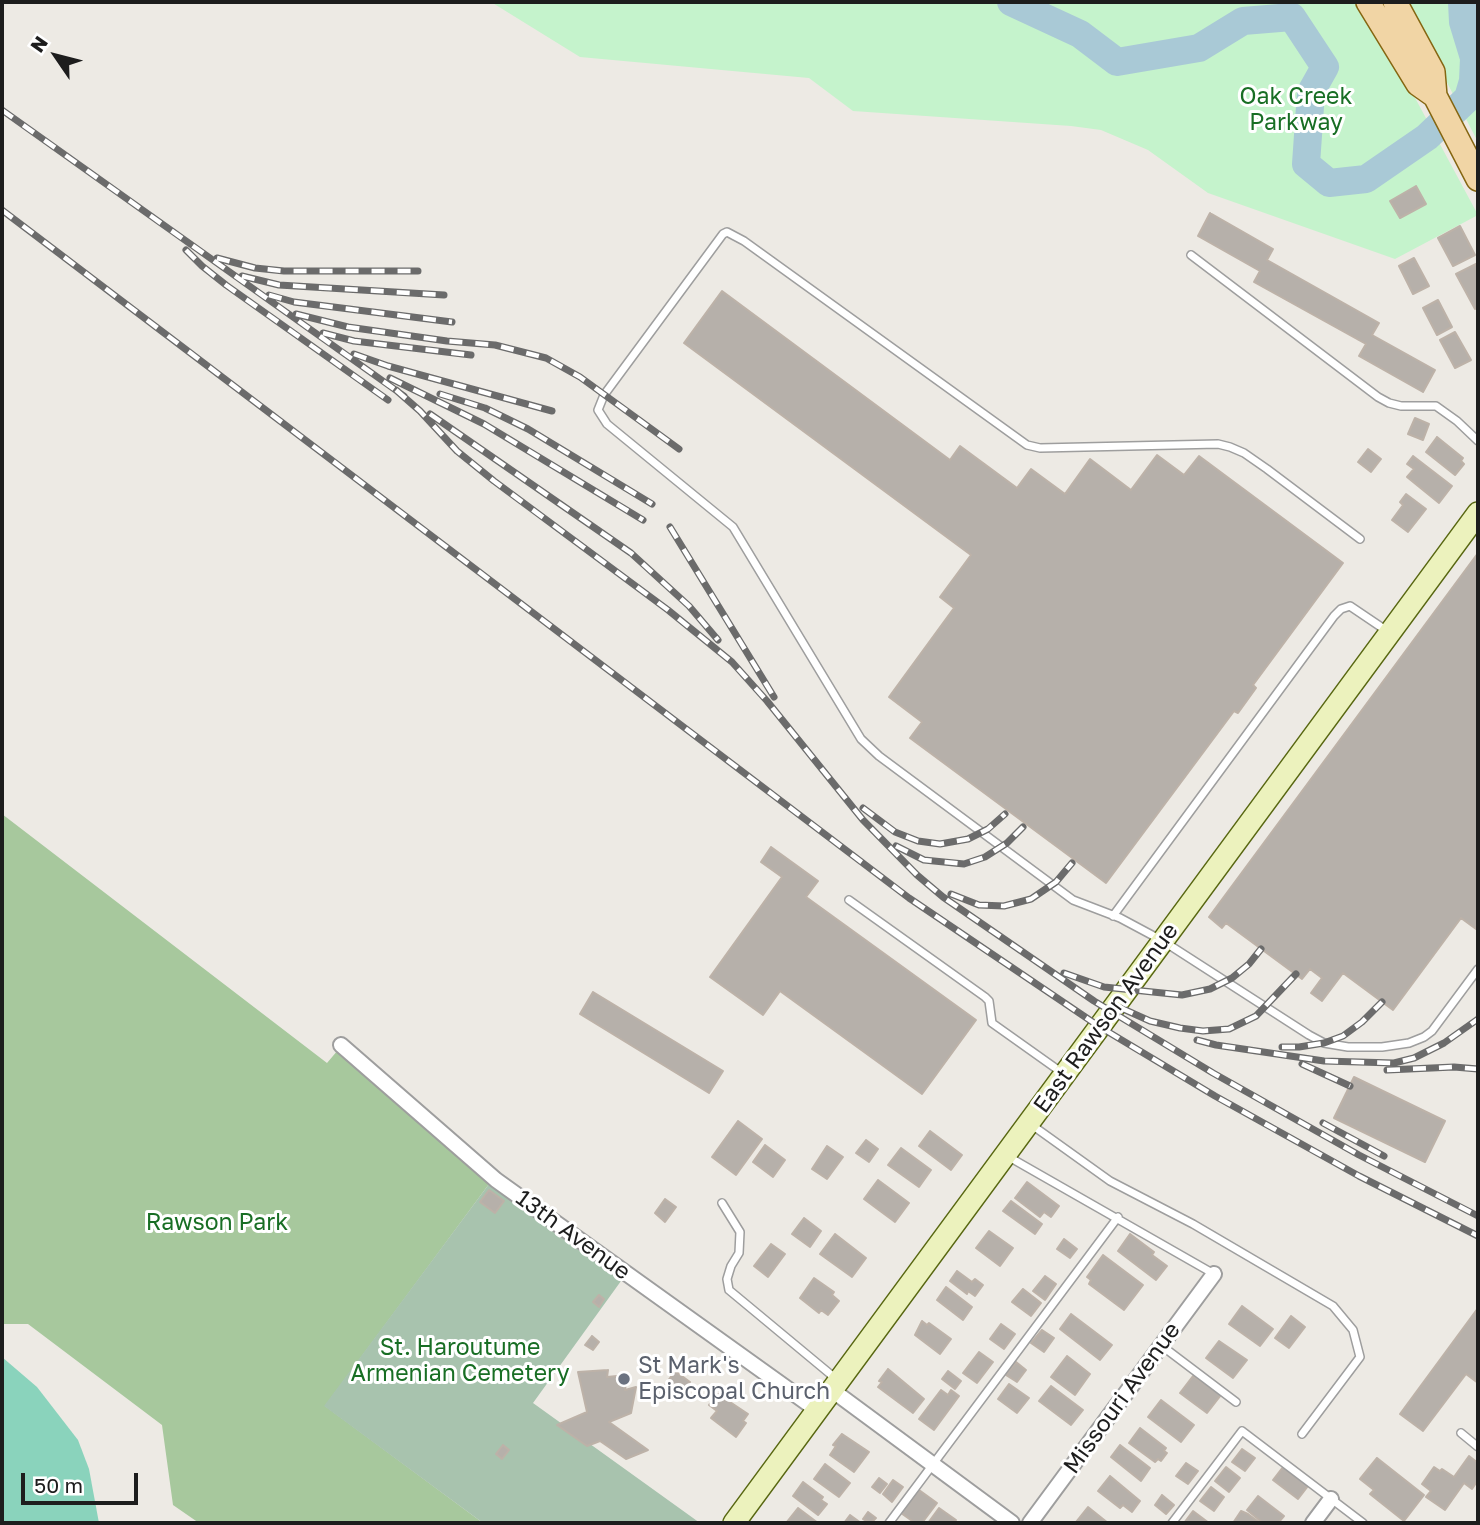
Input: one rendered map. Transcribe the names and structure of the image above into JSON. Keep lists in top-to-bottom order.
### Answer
{
  "streets": {
    "main road": ["East Rawson Avenue"],
    "street": ["13th Avenue", "Missouri Avenue"]
  },
  "crossings": [
    ["East Rawson Avenue", "13th Avenue"]
  ],
  "parks": ["Oak Creek Parkway", "Rawson Park", "St. Haroutume Armenian Cemetery"],
  "places": ["St Mark's Episcopal Church"],
  "scale_bar": "50 m",
  "north": "top left"
}
